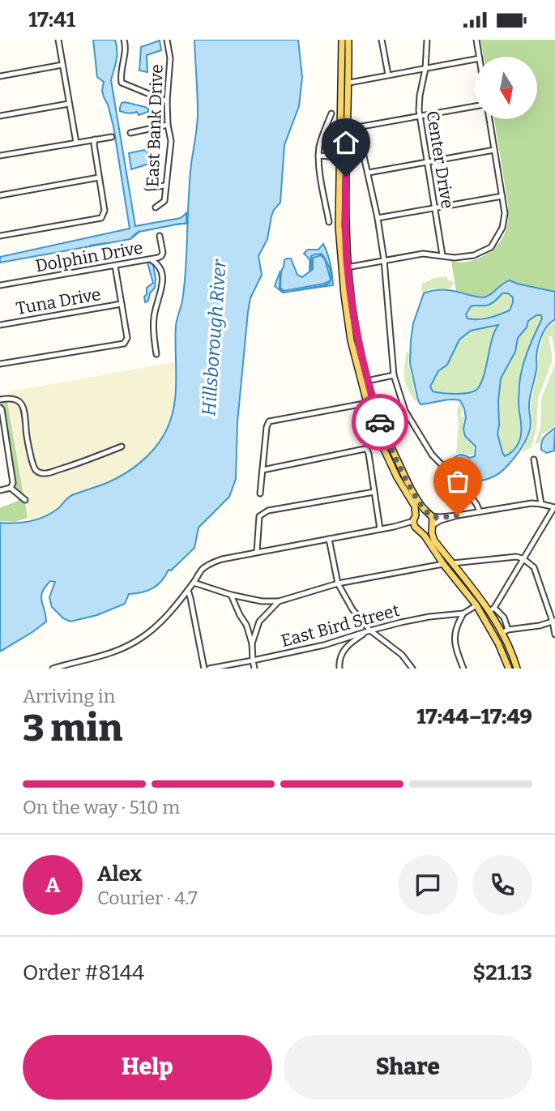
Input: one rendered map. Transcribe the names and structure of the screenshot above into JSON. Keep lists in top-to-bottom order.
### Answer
{
  "streets": {
    "street": [
      "East Bank Drive",
      "Center Drive",
      "Dolphin Drive",
      "Tuna Drive",
      "East Bird Street"
    ]
  },
  "water": ["Hillsborough River"],
  "north": "bottom",
  "page": {
    "status": "17:41",
    "heading": ["3 min", "Arriving in", "17:44–17:49"],
    "panel": [
      "Alex",
      "Courier · 4.7",
      "Order #8144",
      "$21.13"
    ],
    "bar": "On the way · 510 m",
    "round": "A",
    "buttons": ["Help", "Share"]
  }
}
